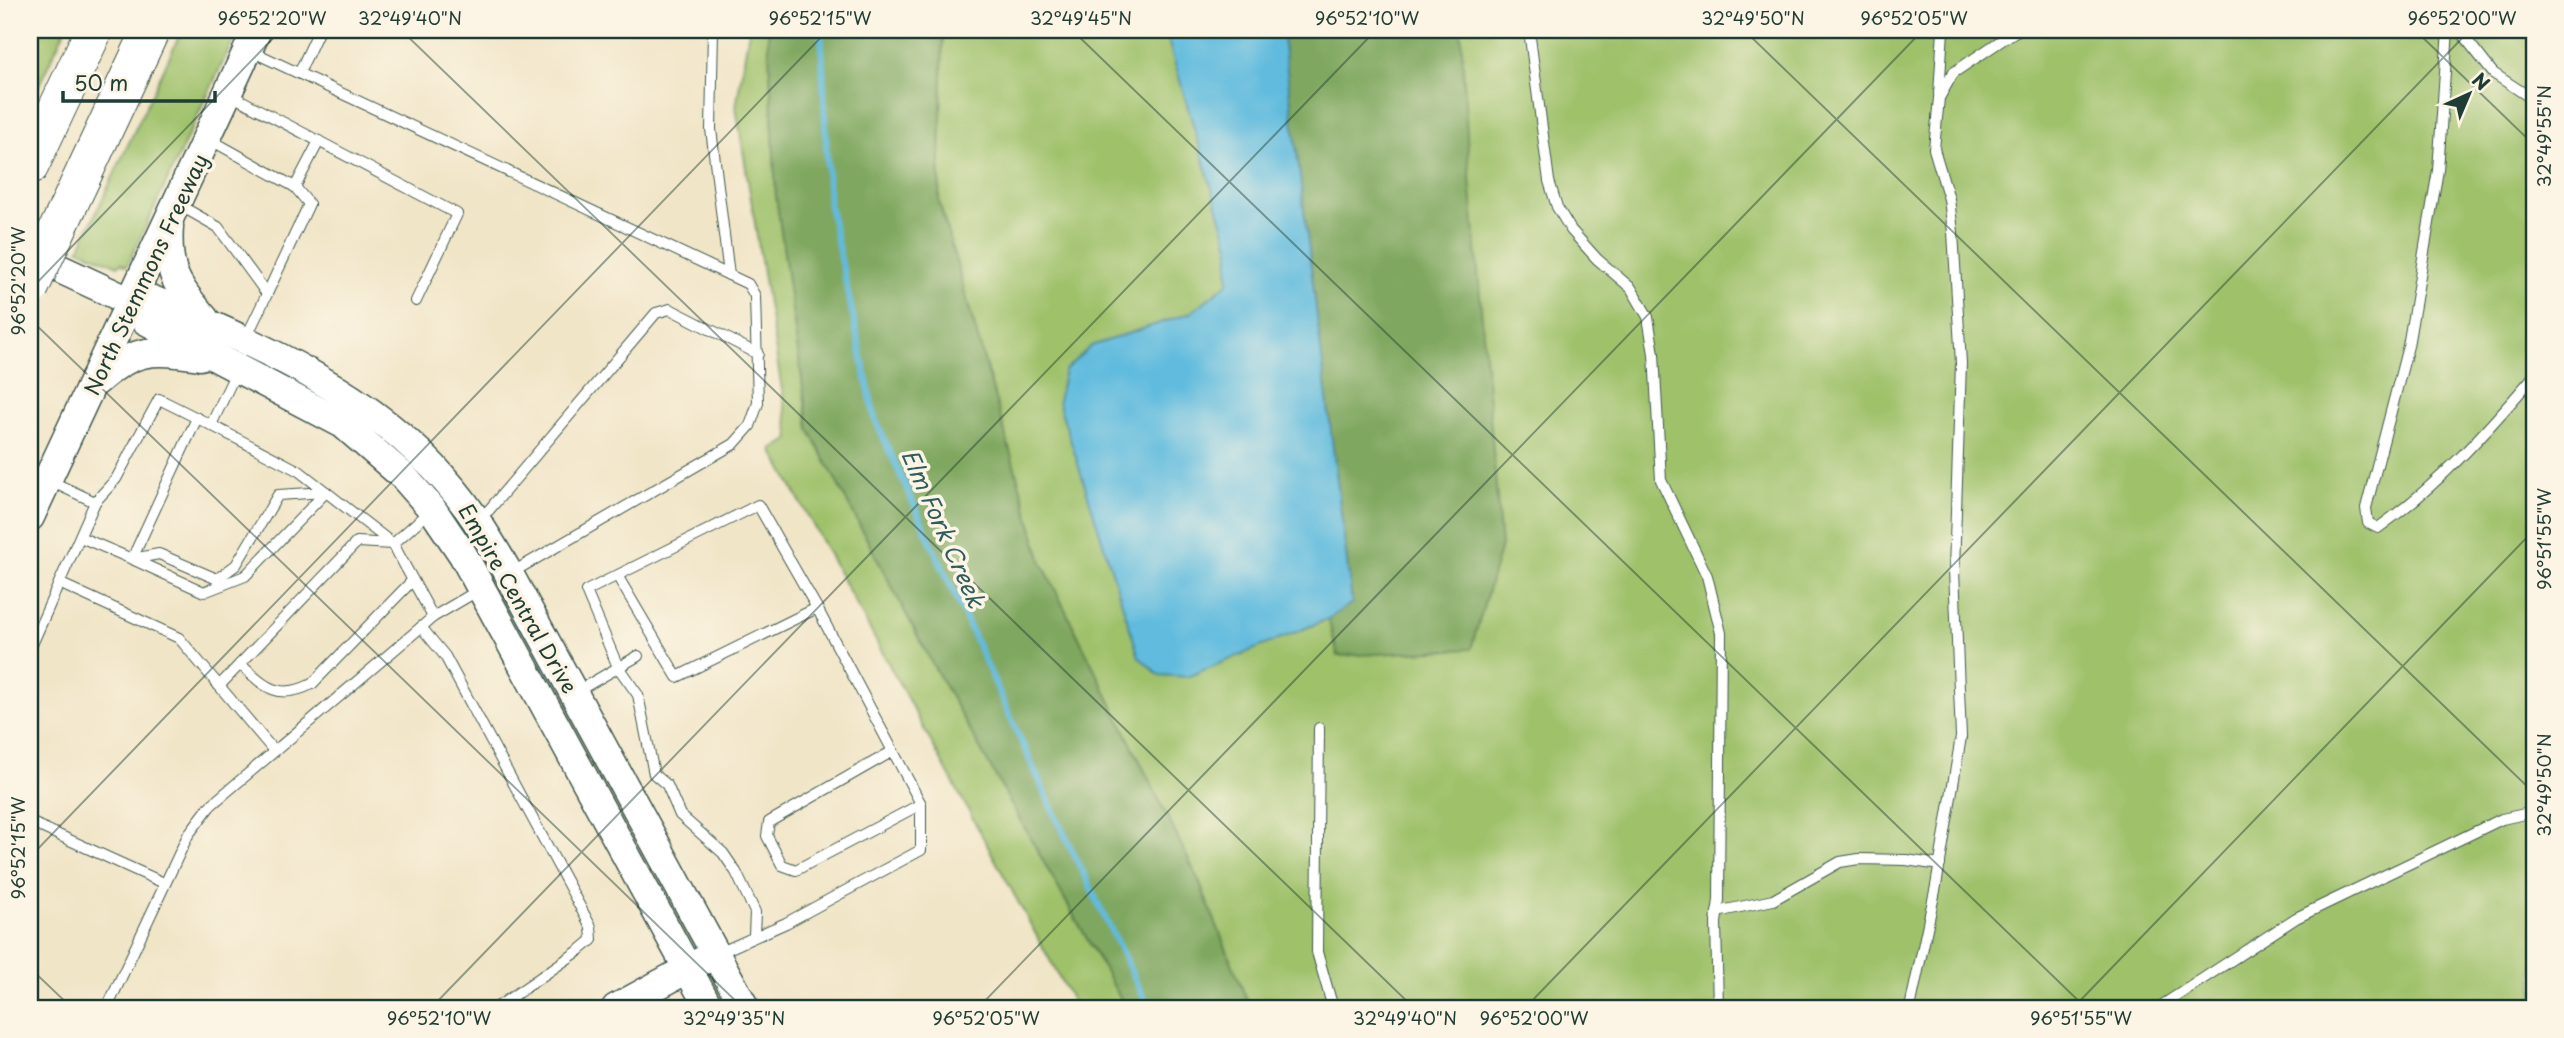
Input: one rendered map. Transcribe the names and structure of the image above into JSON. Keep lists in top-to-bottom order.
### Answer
{
  "streets": {
    "street": ["North Stemmons Freeway", "Empire Central Drive"]
  },
  "crossings": [
    ["North Stemmons Freeway", "Empire Central Drive"]
  ],
  "water": ["Elm Fork Creek"],
  "scale_bar": "50 m",
  "north": "top right",
  "coordinates": [
    "96°52'20\"W",
    "32°49'40\"N",
    "96°52'15\"W",
    "32°49'45\"N",
    "96°52'10\"W",
    "32°49'50\"N",
    "96°52'05\"W",
    "96°52'00\"W",
    "32°49'55\"N",
    "96°51'55\"W",
    "32°49'35\"N"
  ]
}
